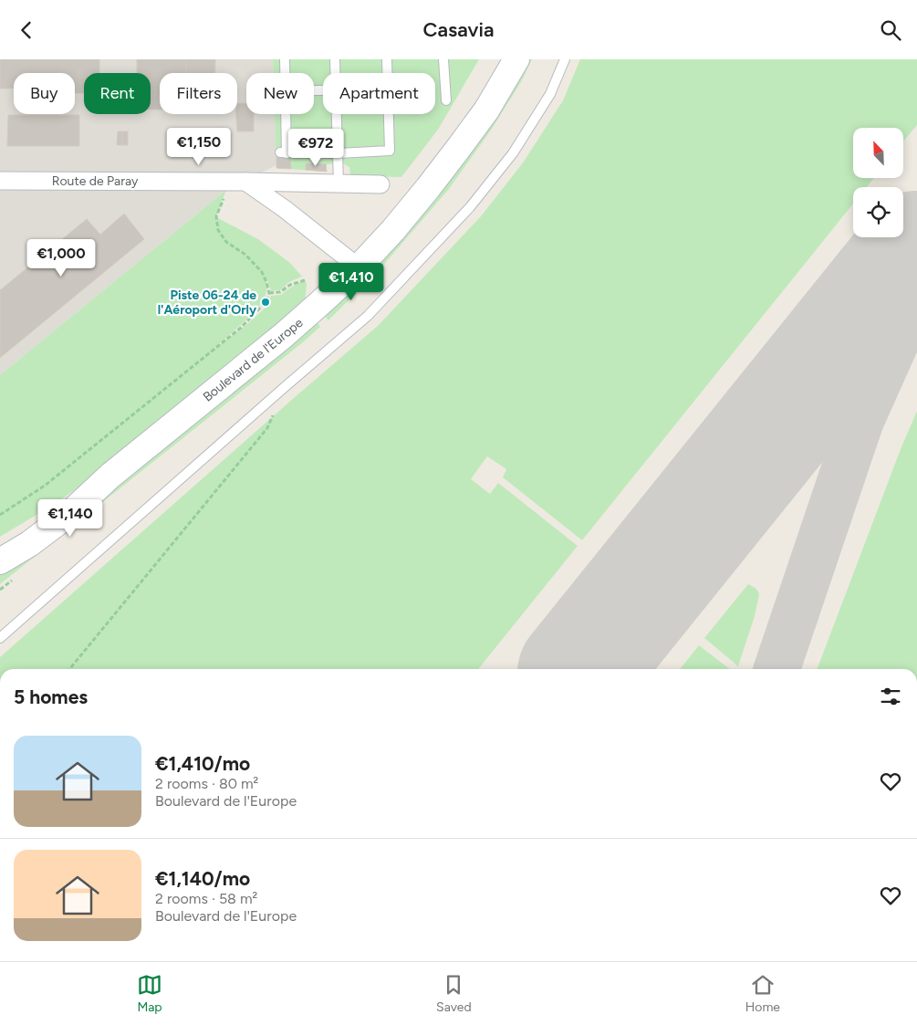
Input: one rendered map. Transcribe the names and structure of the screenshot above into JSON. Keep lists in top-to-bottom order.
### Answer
{
  "streets": {
    "main road": ["Boulevard de l'Europe"],
    "street": ["Route de Paray"]
  },
  "places": ["Piste 06-24 de l'Aéroport d'Orly"],
  "north": "top left",
  "page": {
    "header": "Casavia",
    "chip": [
      "Buy",
      "Rent",
      "Filters",
      "New",
      "Apartment"
    ],
    "price": [
      "€1,150",
      "€972",
      "€1,000",
      "€1,410",
      "€1,140"
    ],
    "heading": "5 homes",
    "list": [
      {
        "name": "€1,410/mo",
        "note": "2 rooms · 80 m² · Boulevard de l'Europe"
      },
      {
        "name": "€1,140/mo",
        "note": "2 rooms · 58 m² · Boulevard de l'Europe"
      }
    ],
    "tabs": ["Map", "Saved", "Home"]
  }
}
